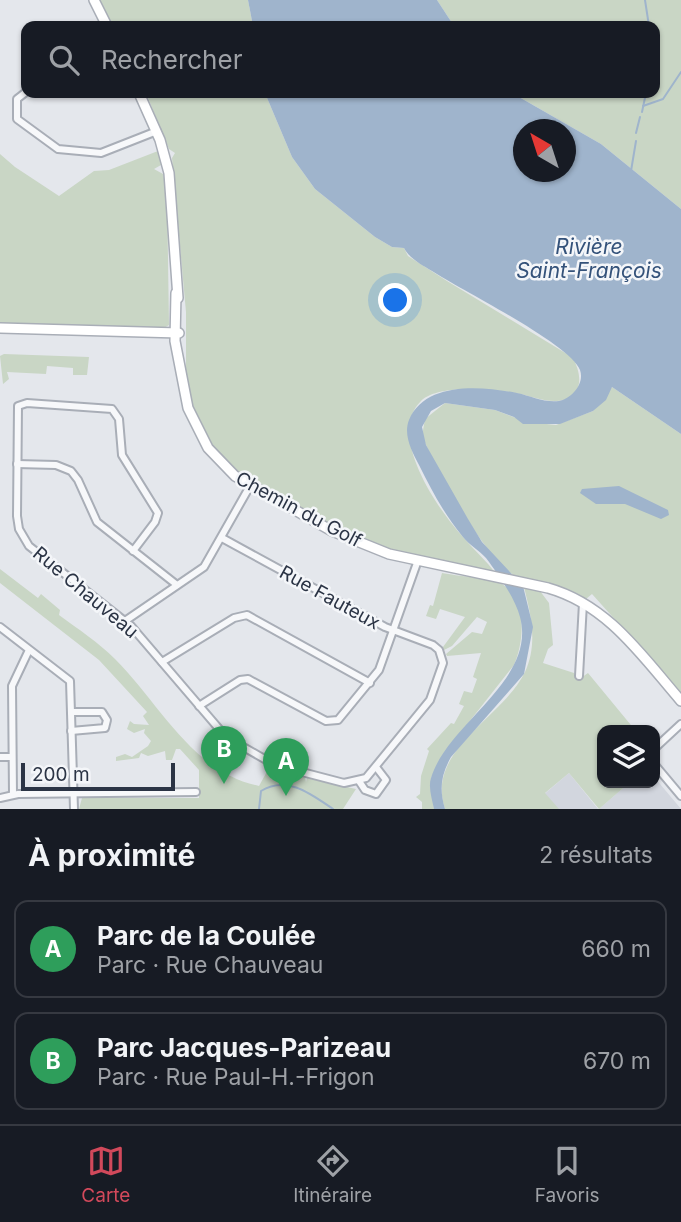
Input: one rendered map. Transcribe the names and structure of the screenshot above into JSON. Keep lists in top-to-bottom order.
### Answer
{
  "streets": {
    "street": ["Chemin du Golf", "Rue Chauveau", "Rue Fauteux"]
  },
  "crossings": [
    ["Rue Chauveau", "Rue Fauteux"]
  ],
  "water": ["Rivière Saint-François"],
  "scale_bar": "200 m",
  "north": "top left",
  "page": {
    "search": "Rechercher",
    "pins": ["B", "A"],
    "scale": "200 m",
    "heading": ["À proximité", "2 résultats"],
    "list": [
      {
        "mark": "A",
        "name": "Parc de la Coulée",
        "note": "Parc · Rue Chauveau",
        "value": "660 m"
      },
      {
        "mark": "B",
        "name": "Parc Jacques-Parizeau",
        "note": "Parc · Rue Paul-H.-Frigon",
        "value": "670 m"
      }
    ],
    "nav": ["Carte", "Itinéraire", "Favoris"]
  }
}
